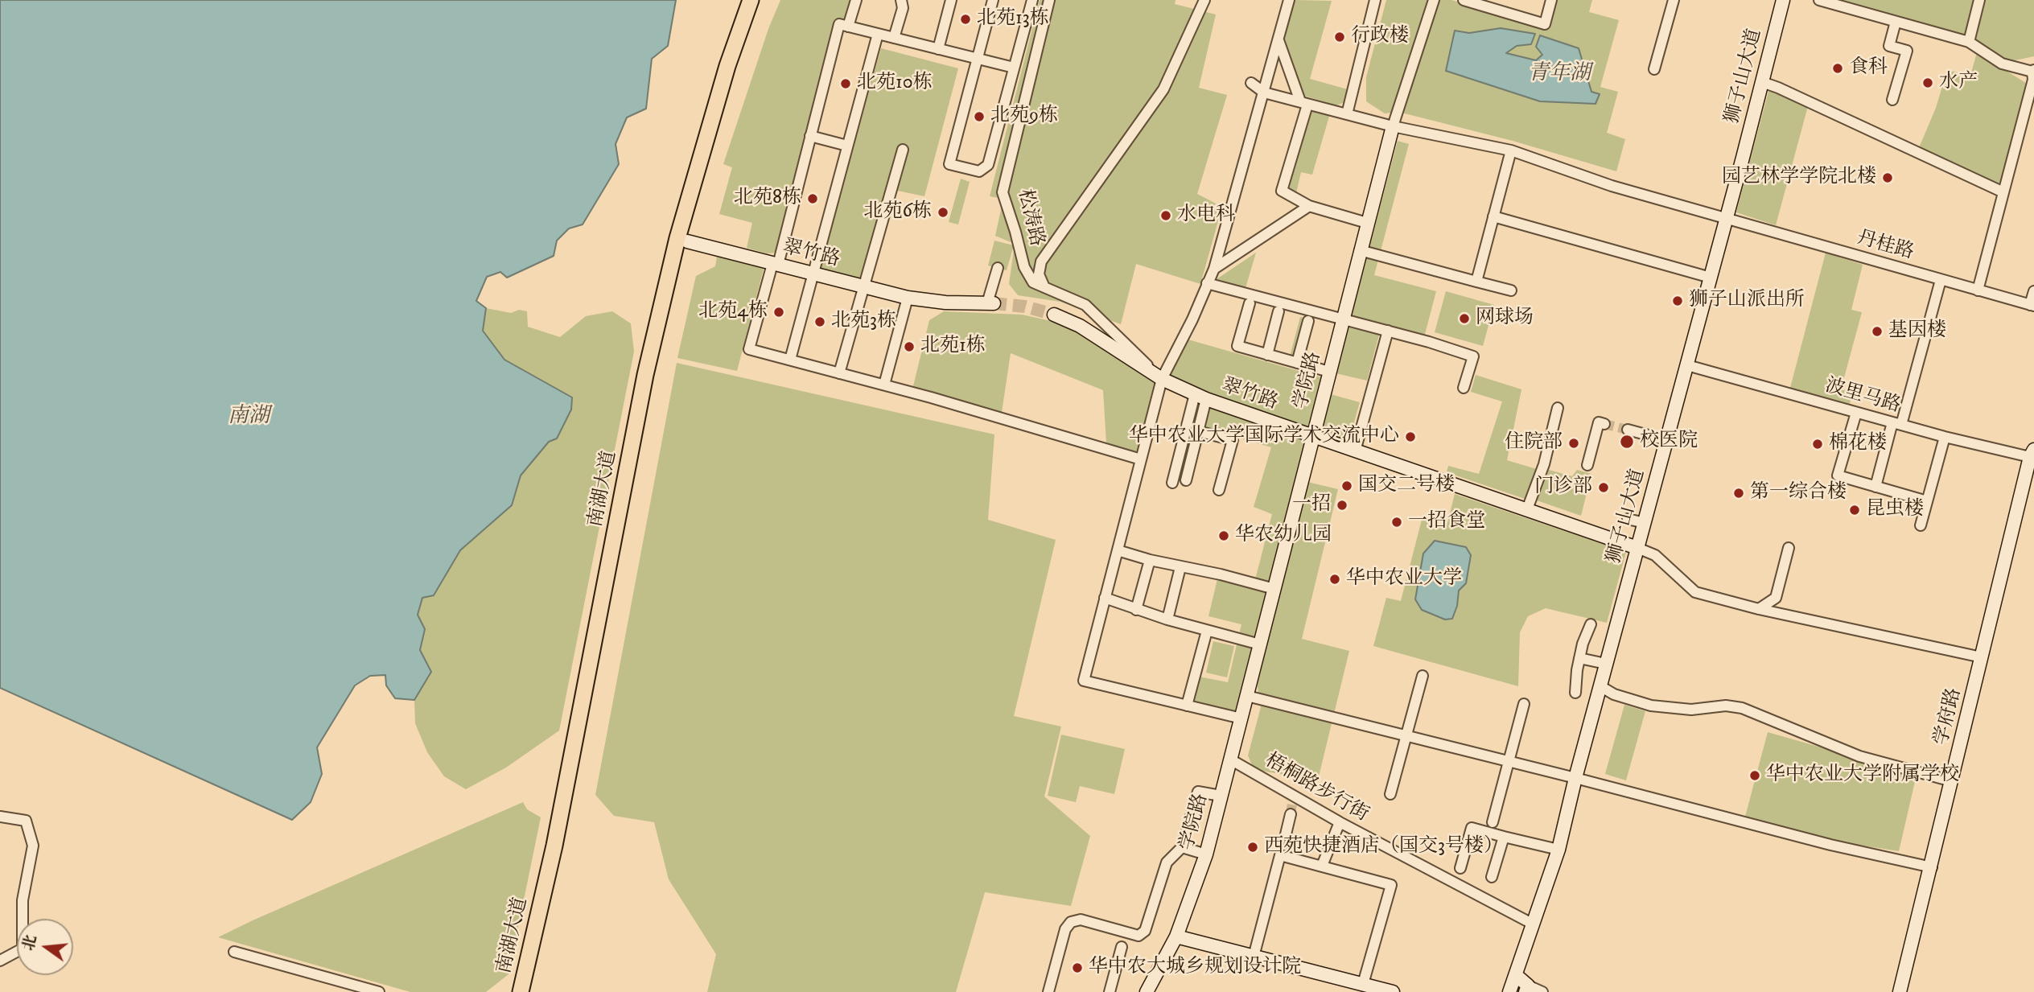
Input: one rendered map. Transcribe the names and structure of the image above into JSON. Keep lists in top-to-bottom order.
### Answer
{
  "streets": {
    "main road": ["南湖大道"],
    "street": [
      "狮子山大道",
      "松涛路",
      "丹桂路",
      "翠竹路",
      "学院路",
      "波里马路",
      "学府路",
      "梧桐路步行街"
    ]
  },
  "crossings": [
    ["狮子山大道", "丹桂路"],
    ["狮子山大道", "翠竹路"],
    ["狮子山大道", "波里马路"],
    ["狮子山大道", "梧桐路步行街"],
    ["松涛路", "翠竹路"],
    ["丹桂路", "学院路"],
    ["翠竹路", "学院路"],
    ["翠竹路", "南湖大道"],
    ["学院路", "梧桐路步行街"],
    ["波里马路", "学府路"]
  ],
  "water": ["青年湖", "南湖"],
  "places": [
    "北苑13栋",
    "行政楼",
    "食科",
    "水产",
    "北苑10栋",
    "北苑9栋",
    "园艺林学学院北楼",
    "北苑8栋",
    "北苑6栋",
    "水电科",
    "狮子山派出所",
    "北苑4栋",
    "网球场",
    "北苑3栋",
    "基因楼",
    "北苑1栋",
    "华中农业大学国际学术交流中心",
    "校医院",
    "住院部",
    "棉花楼",
    "国交二号楼",
    "门诊部",
    "第一综合楼",
    "一招",
    "昆虫楼",
    "一招食堂",
    "华农幼儿园",
    "华中农业大学",
    "华中农业大学附属学校",
    "西苑快捷酒店（国交3号楼）",
    "华中农大城乡规划设计院"
  ],
  "north": "left"
}
